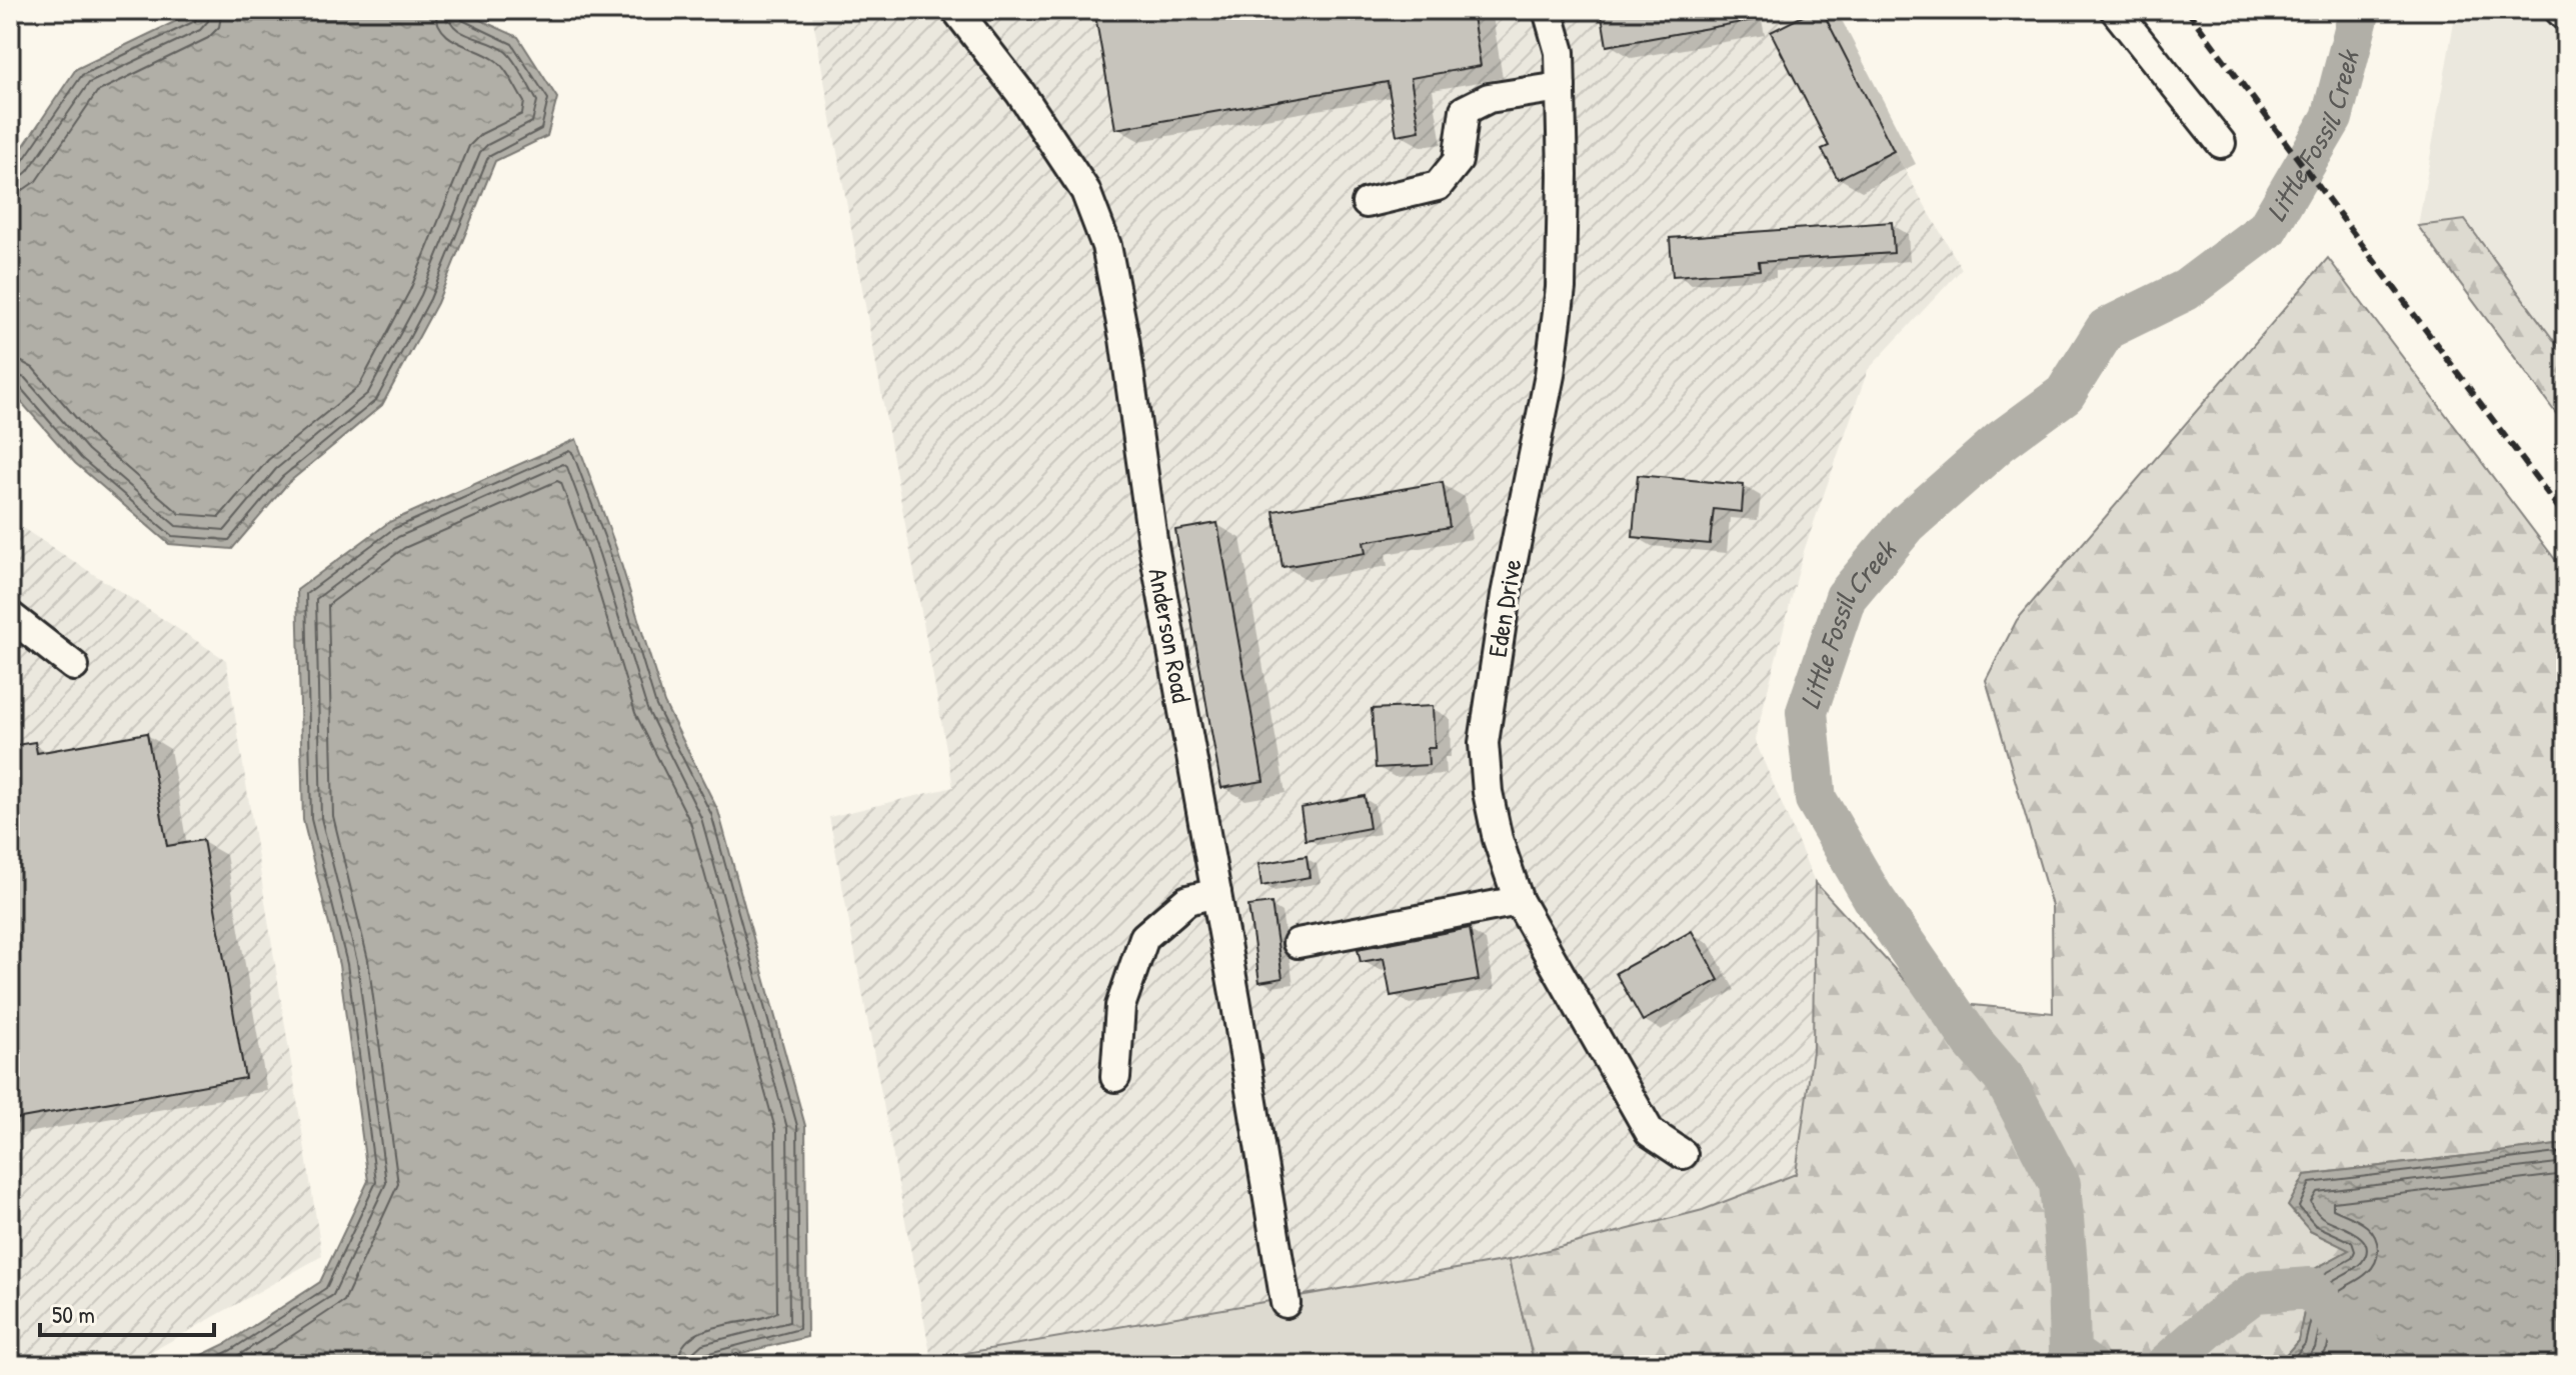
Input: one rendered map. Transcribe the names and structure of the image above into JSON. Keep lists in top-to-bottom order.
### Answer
{
  "streets": {
    "street": ["Eden Drive", "Anderson Road"]
  },
  "water": ["Little Fossil Creek"],
  "scale_bar": "50 m"
}
